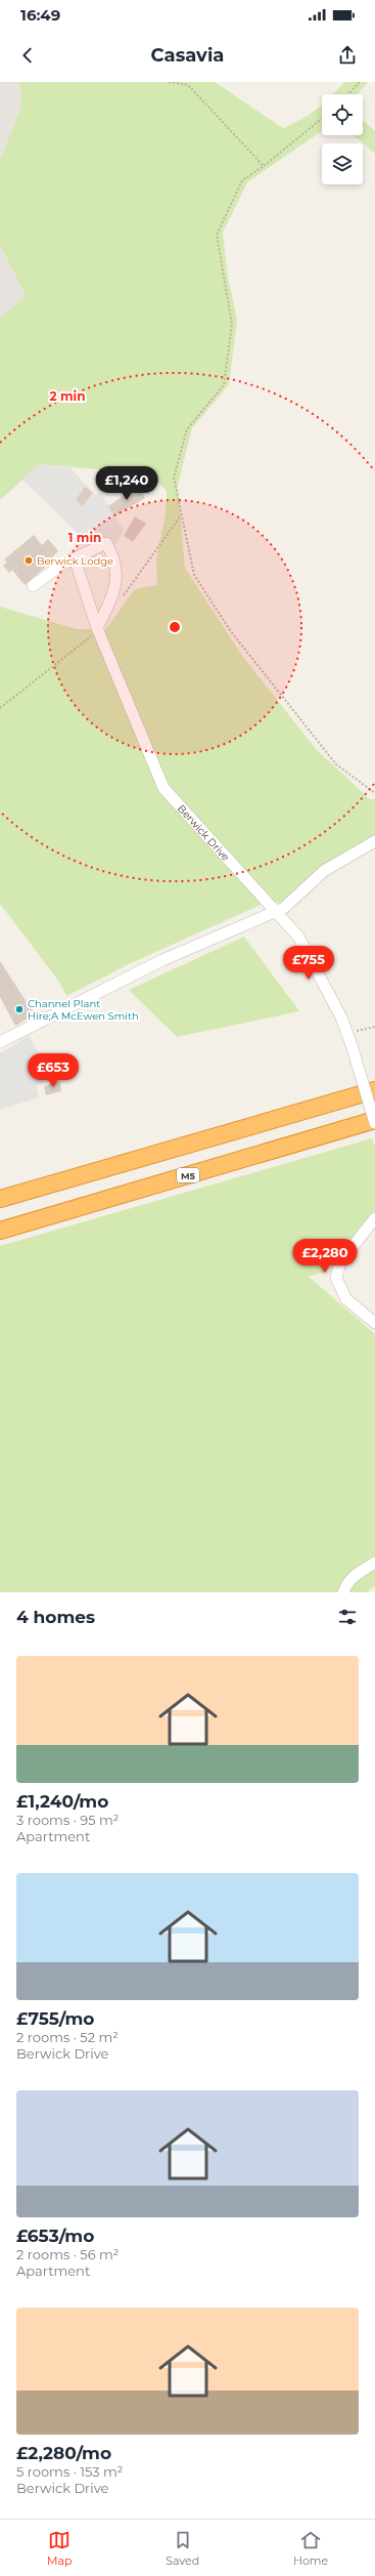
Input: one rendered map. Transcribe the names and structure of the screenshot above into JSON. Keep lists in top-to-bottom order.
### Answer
{
  "streets": {
    "highway": ["M5"],
    "street": ["Berwick Drive"]
  },
  "crossings": [
    ["Berwick Drive", "M5"]
  ],
  "places": ["Berwick Lodge", "Channel Plant Hire;A McEwen Smith"],
  "page": {
    "status": "16:49",
    "header": "Casavia",
    "price": [
      "£1,240",
      "£755",
      "£653",
      "£2,280"
    ],
    "heading": "4 homes",
    "list": [
      {
        "name": "£1,240/mo",
        "note": "3 rooms · 95 m² · Apartment"
      },
      {
        "name": "£755/mo",
        "note": "2 rooms · 52 m² · Berwick Drive"
      },
      {
        "name": "£653/mo",
        "note": "2 rooms · 56 m² · Apartment"
      },
      {
        "name": "£2,280/mo",
        "note": "5 rooms · 153 m² · Berwick Drive"
      }
    ],
    "tabs": ["Map", "Saved", "Home"]
  },
  "rings": ["2 min", "1 min"]
}
